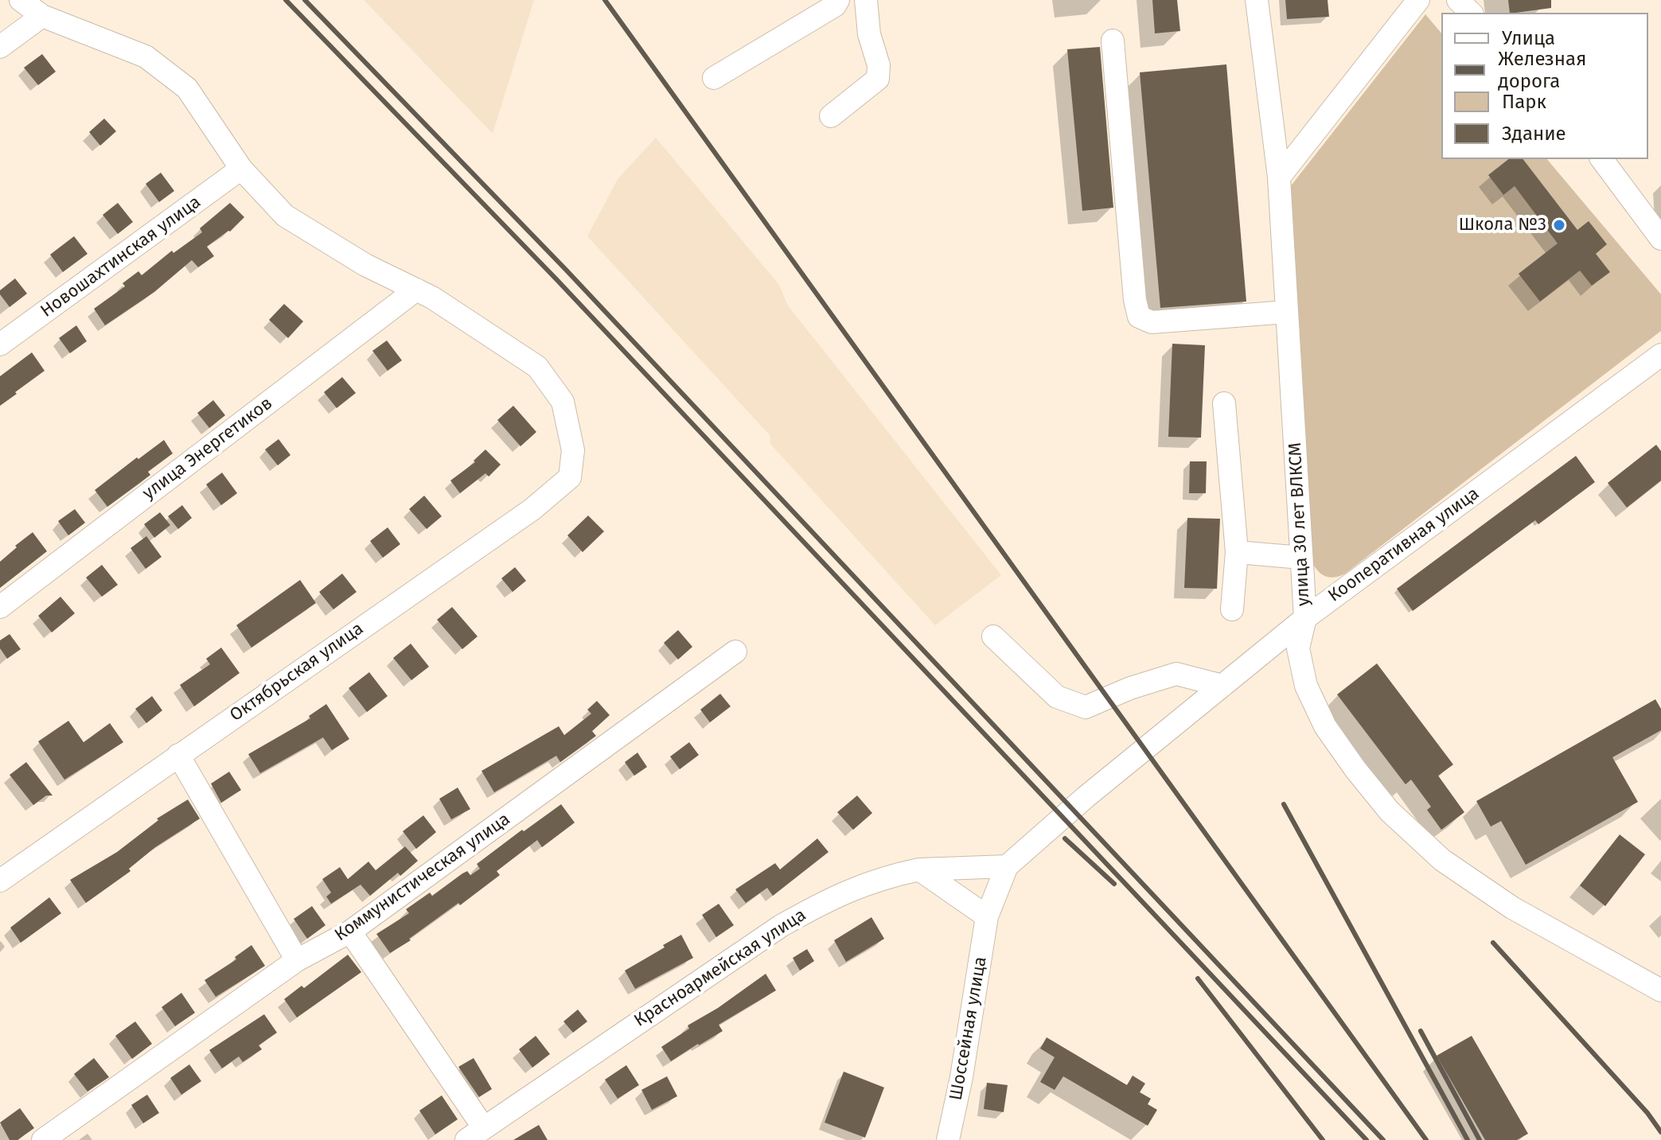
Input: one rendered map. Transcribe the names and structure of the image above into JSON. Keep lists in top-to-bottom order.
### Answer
{
  "streets": {
    "street": [
      "Новошахтинская улица",
      "улица Энергетиков",
      "улица 30 лет ВЛКСМ",
      "Кооперативная улица",
      "Октябрьская улица",
      "Коммунистическая улица",
      "Красноармейская улица",
      "Шоссейная улица"
    ]
  },
  "crossings": [
    ["улица Энергетиков", "Октябрьская улица"],
    ["улица 30 лет ВЛКСМ", "Кооперативная улица"],
    ["Кооперативная улица", "Шоссейная улица"]
  ],
  "places": ["Школа №3"],
  "legend": [
    "Улица",
    "Железная дорога",
    "Парк",
    "Здание"
  ]
}
